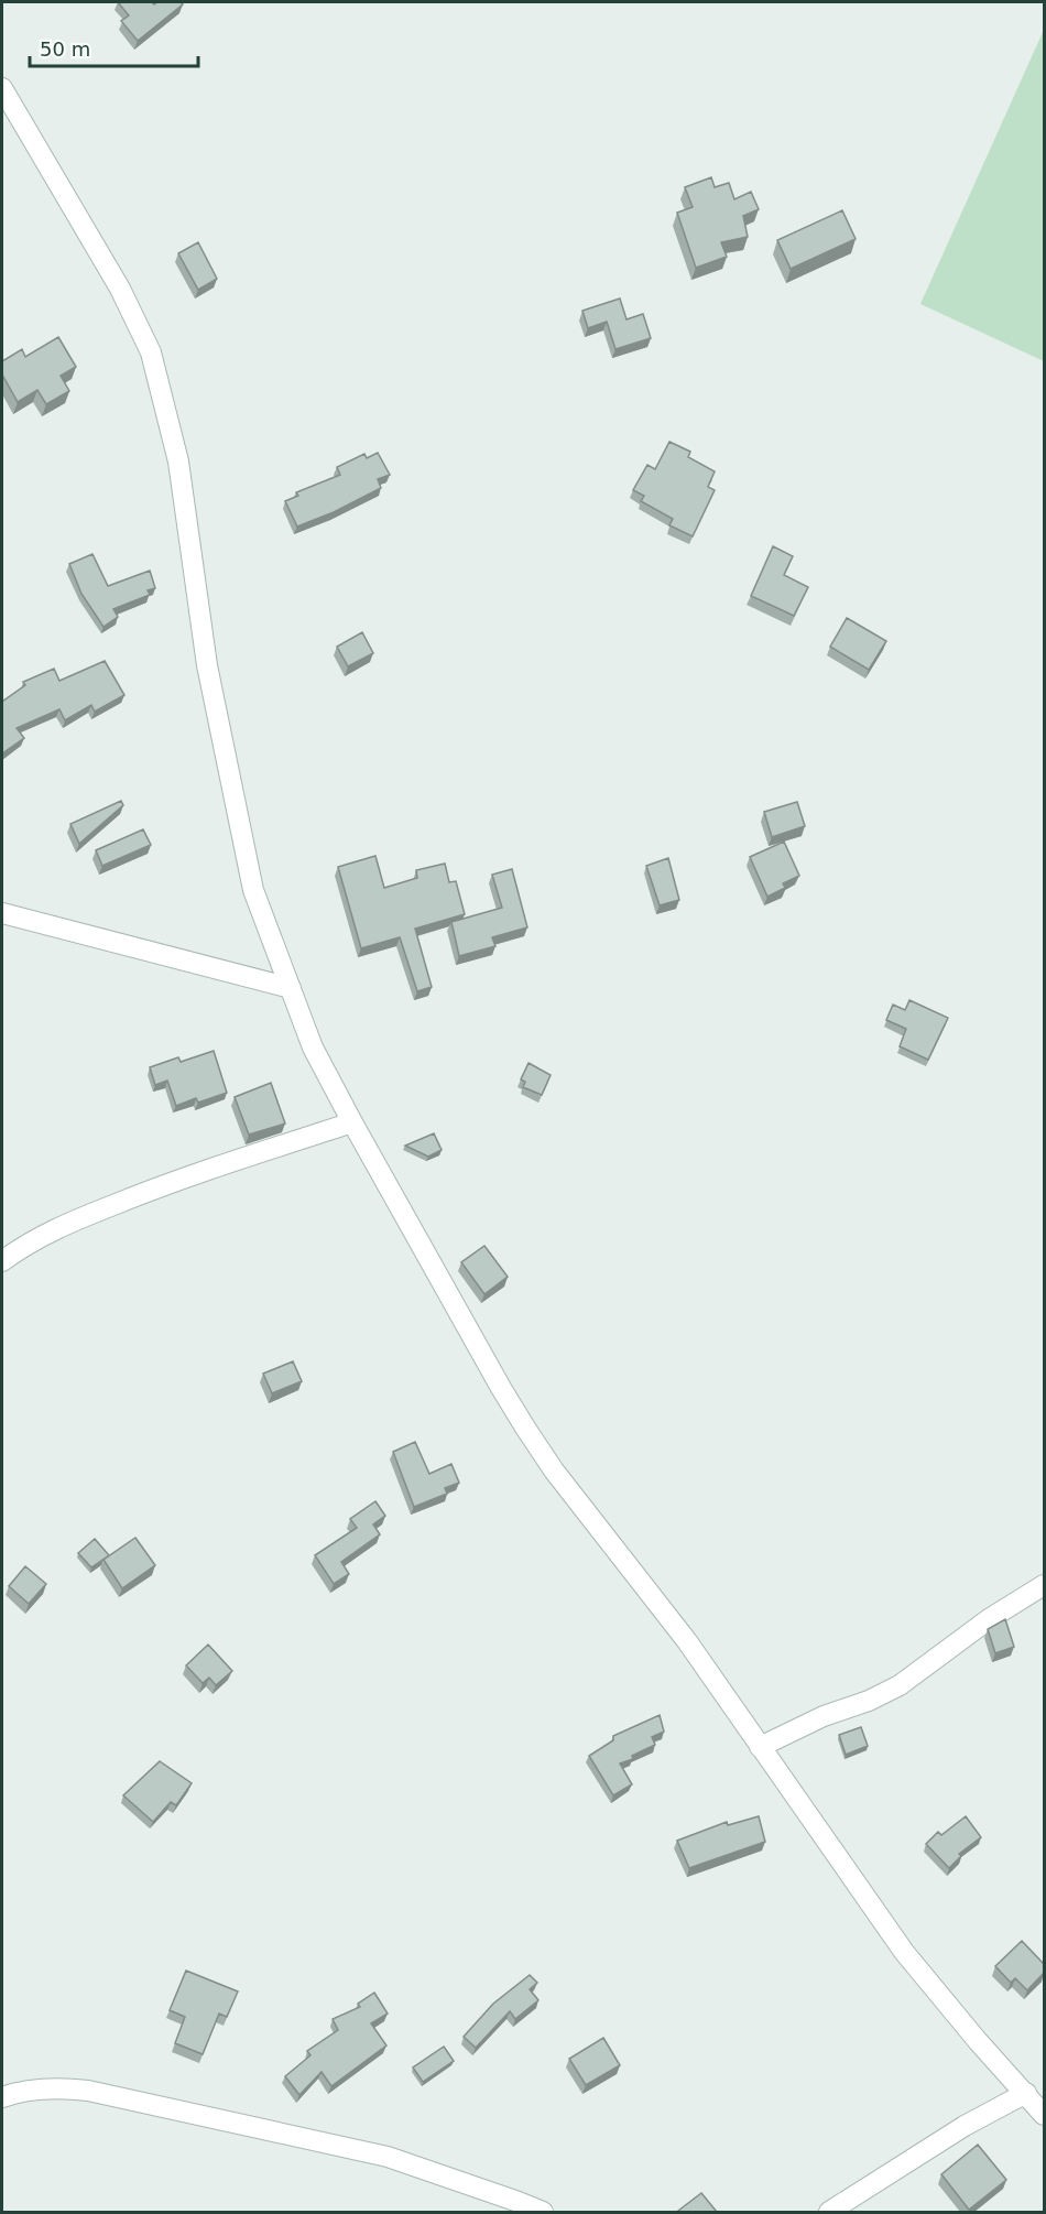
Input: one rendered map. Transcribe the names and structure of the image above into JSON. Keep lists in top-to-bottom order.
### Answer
{
  "scale_bar": "50 m"
}
